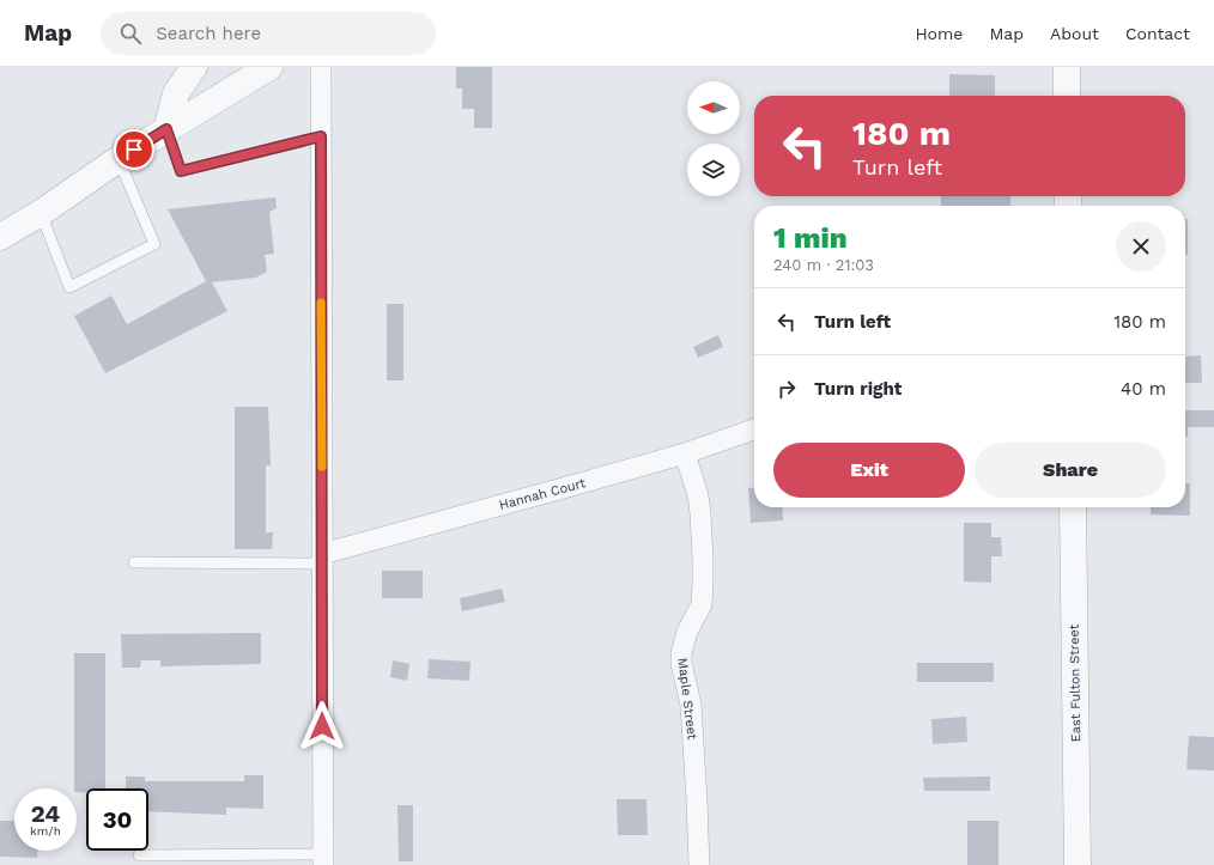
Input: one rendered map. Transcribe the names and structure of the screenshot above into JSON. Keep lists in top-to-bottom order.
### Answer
{
  "streets": {
    "street": ["Hannah Court", "East Fulton Street", "Maple Street"]
  },
  "crossings": [
    ["Hannah Court", "Maple Street"]
  ],
  "north": "left",
  "page": {
    "header": "Map",
    "search": "Search here",
    "nav": [
      "Home",
      "Map",
      "About",
      "Contact"
    ],
    "turn": ["180 m", "Turn left"],
    "heading": ["1 min", "240 m · 21:03"],
    "list": [
      {
        "name": "Turn left",
        "value": "180 m"
      },
      {
        "name": "Turn right",
        "value": "40 m"
      }
    ],
    "buttons": ["Exit", "Share"],
    "speed": "24 km/h",
    "limit": "30"
  }
}
